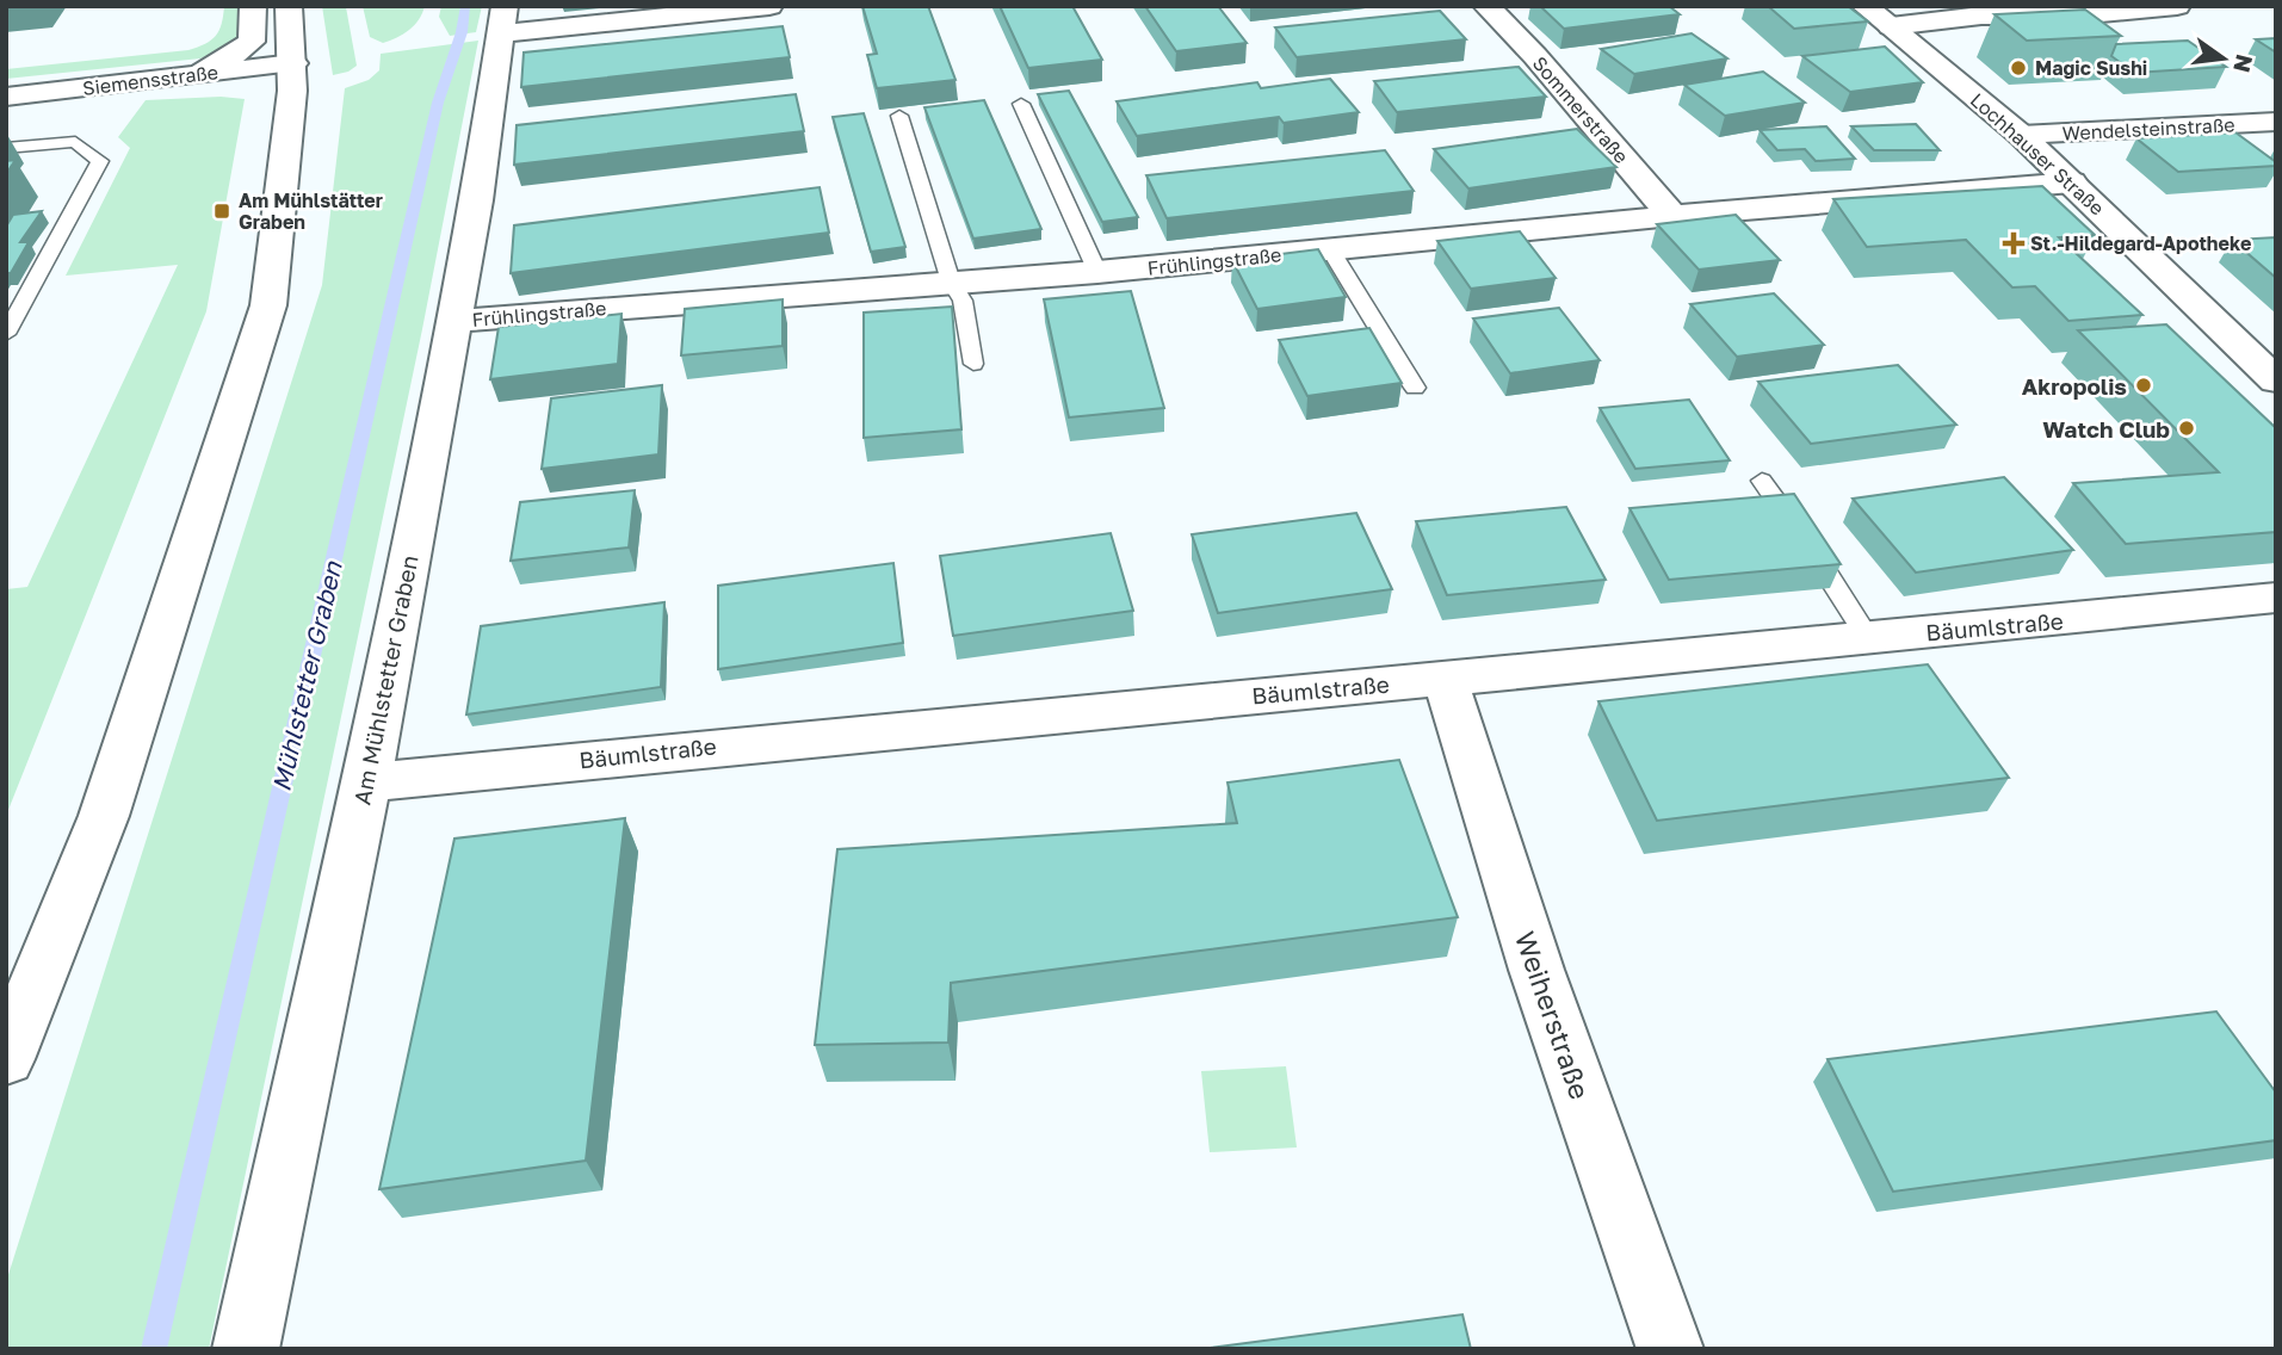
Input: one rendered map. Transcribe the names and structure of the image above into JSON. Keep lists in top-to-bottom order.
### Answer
{
  "streets": {
    "street": [
      "Siemensstraße",
      "Sommerstraße",
      "Wendelsteinstraße",
      "Lochhauser Straße",
      "Frühlingstraße",
      "Bäumlstraße",
      "Am Mühlstetter Graben",
      "Weiherstraße"
    ]
  },
  "crossings": [
    ["Sommerstraße", "Frühlingstraße"],
    ["Wendelsteinstraße", "Lochhauser Straße"],
    ["Lochhauser Straße", "Frühlingstraße"],
    ["Frühlingstraße", "Am Mühlstetter Graben"],
    ["Bäumlstraße", "Am Mühlstetter Graben"],
    ["Bäumlstraße", "Weiherstraße"]
  ],
  "water": ["Mühlstetter Graben"],
  "places": {
    "other": ["Magic Sushi", "Akropolis", "Watch Club"],
    "transit": ["Am Mühlstätter Graben"],
    "health": ["St.-Hildegard-Apotheke"]
  },
  "north": "right"
}
